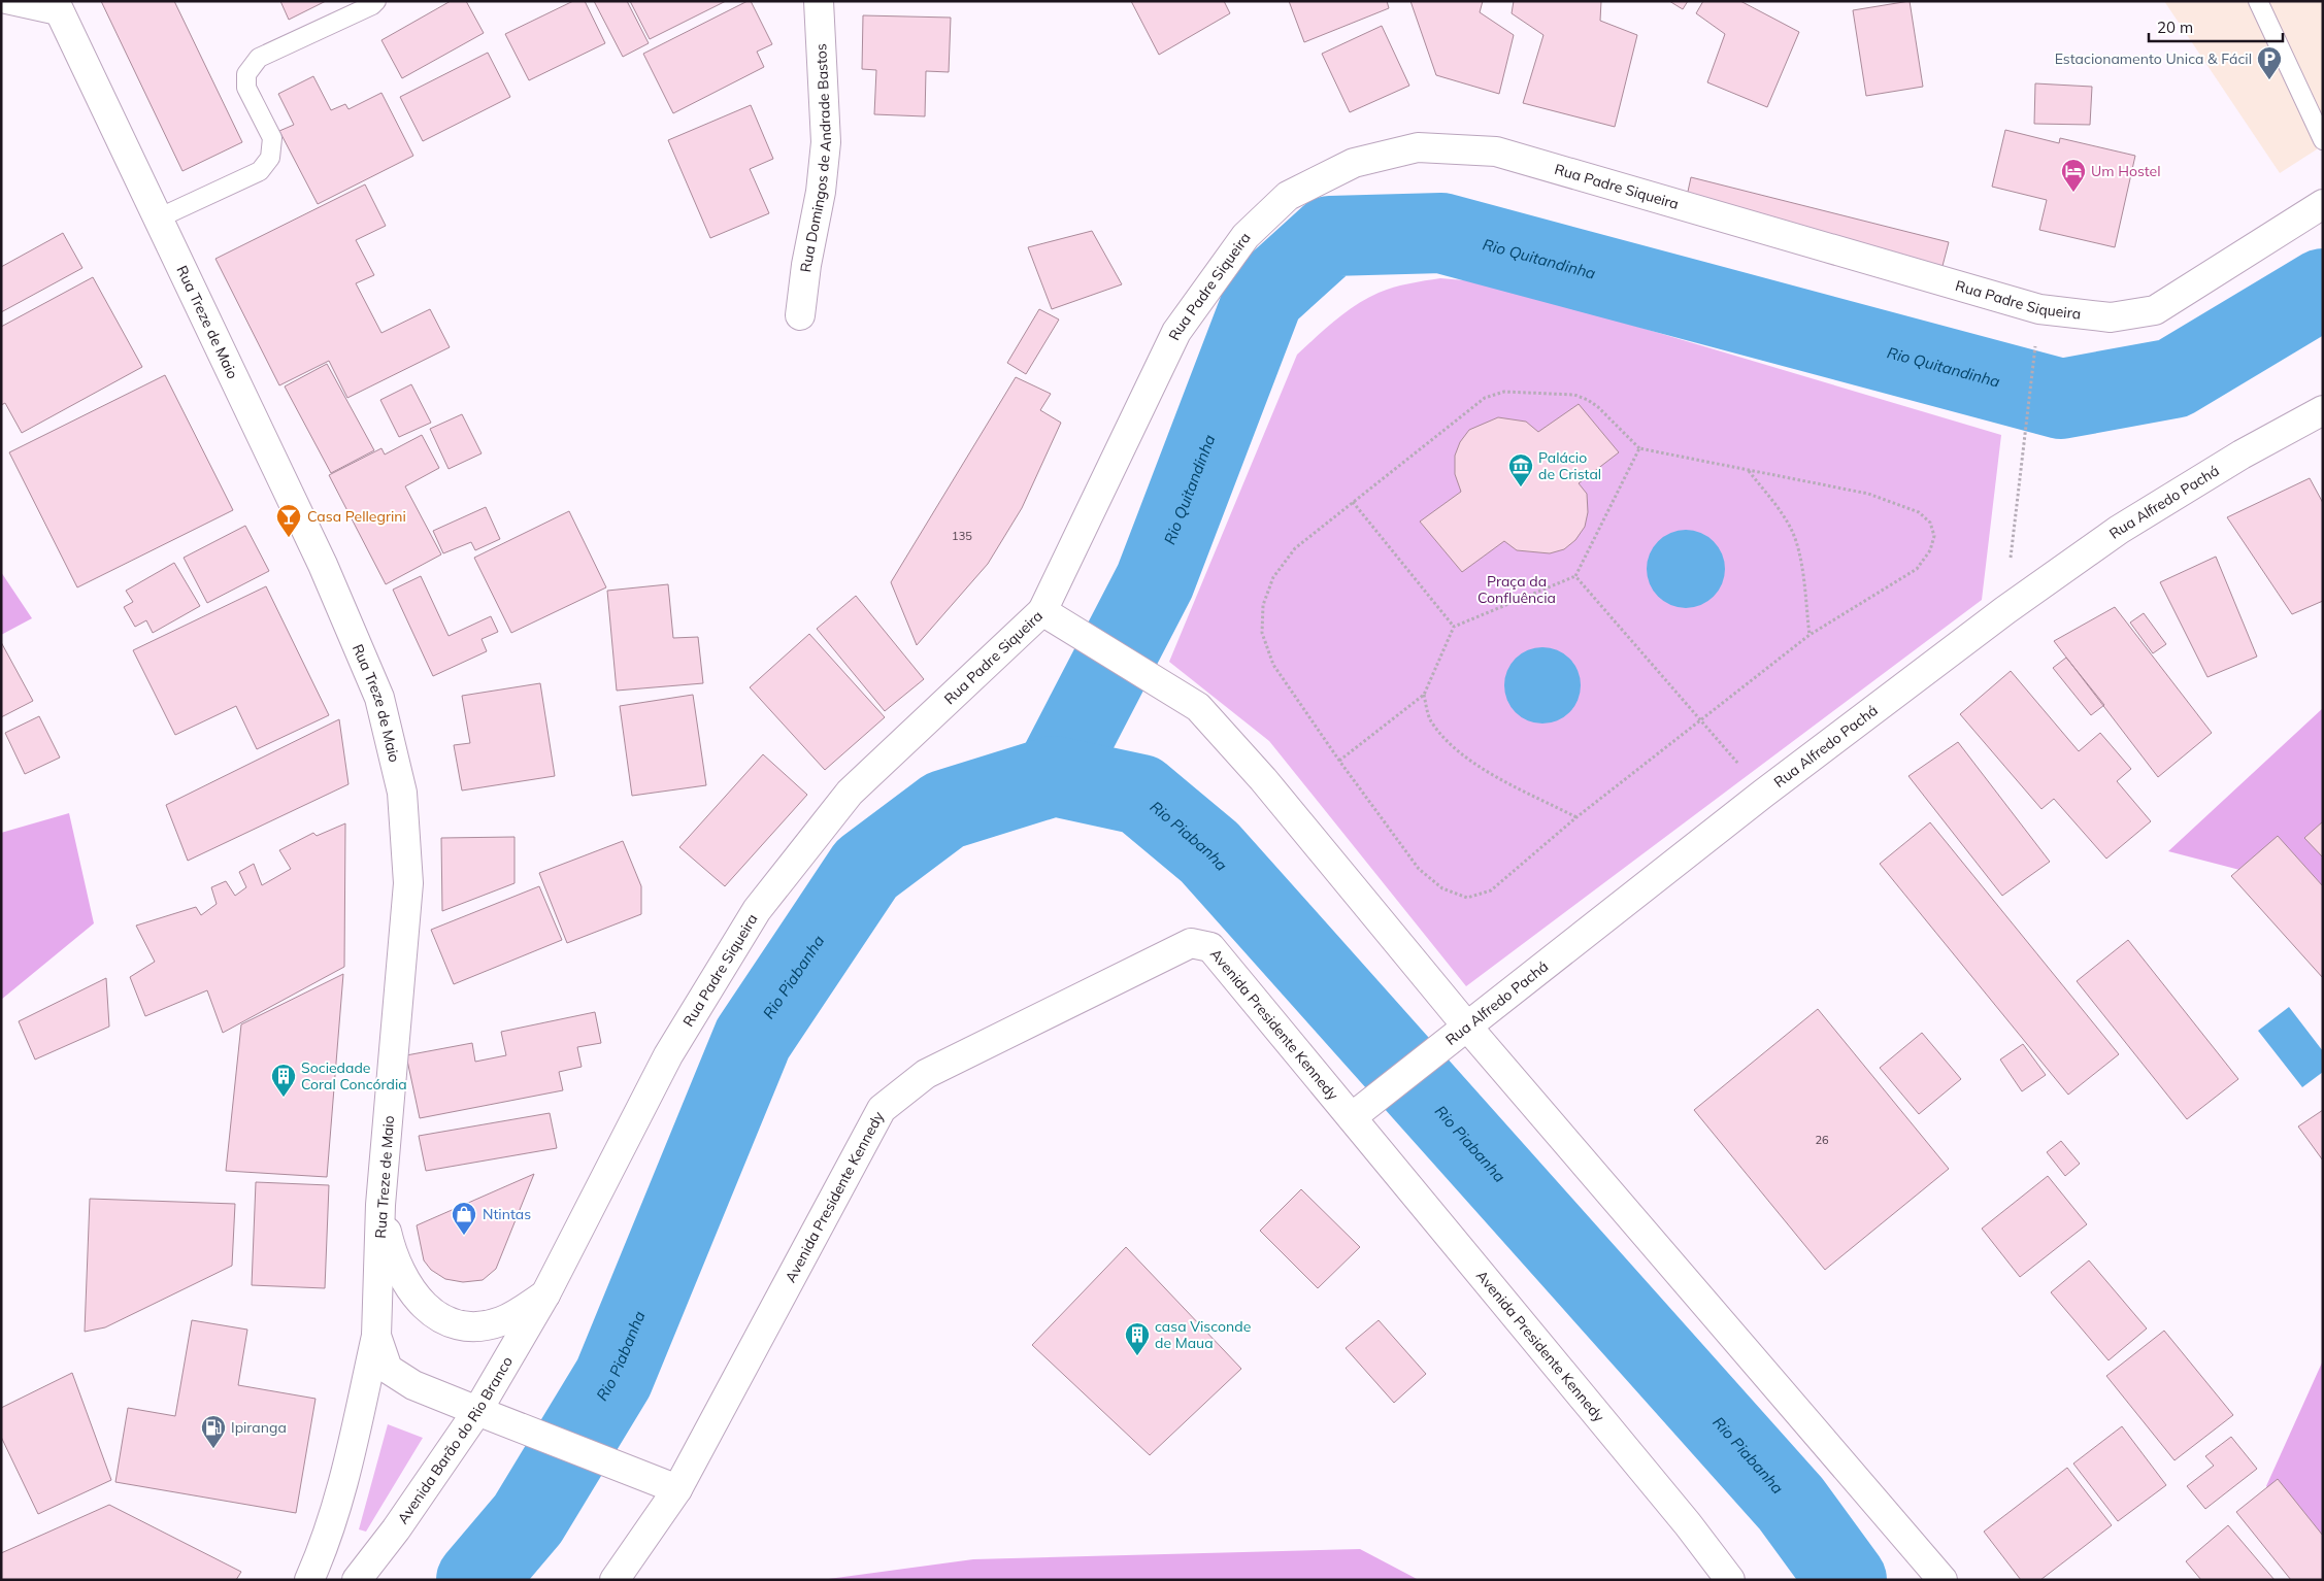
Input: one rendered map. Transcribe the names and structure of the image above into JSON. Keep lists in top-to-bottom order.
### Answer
{
  "streets": {
    "main road": [
      "Rua Domingos de Andrade Bastos",
      "Rua Padre Siqueira",
      "Rua Treze de Maio",
      "Rua Alfredo Pachá",
      "Avenida Presidente Kennedy",
      "Avenida Barão do Rio Branco"
    ]
  },
  "crossings": [
    ["Rua Padre Siqueira", "Avenida Barão do Rio Branco"],
    ["Rua Treze de Maio", "Avenida Presidente Kennedy"],
    ["Rua Treze de Maio", "Avenida Barão do Rio Branco"],
    ["Rua Alfredo Pachá", "Avenida Presidente Kennedy"]
  ],
  "water": ["Rio Quitandinha", "Rio Piabanha"],
  "parks": ["Praça da Confluência"],
  "places": {
    "parking": ["Estacionamento Unica & Fácil"],
    "hotel": ["Um Hostel"],
    "museum": ["Palácio de Cristal"],
    "bar": ["Casa Pellegrini"],
    "building": ["Sociedade Coral Concórdia", "casa Visconde de Maua"],
    "shop": ["Ntintas"],
    "fuel station": ["Ipiranga"]
  },
  "house_numbers": ["135", "26"],
  "scale_bar": "20 m"
}
